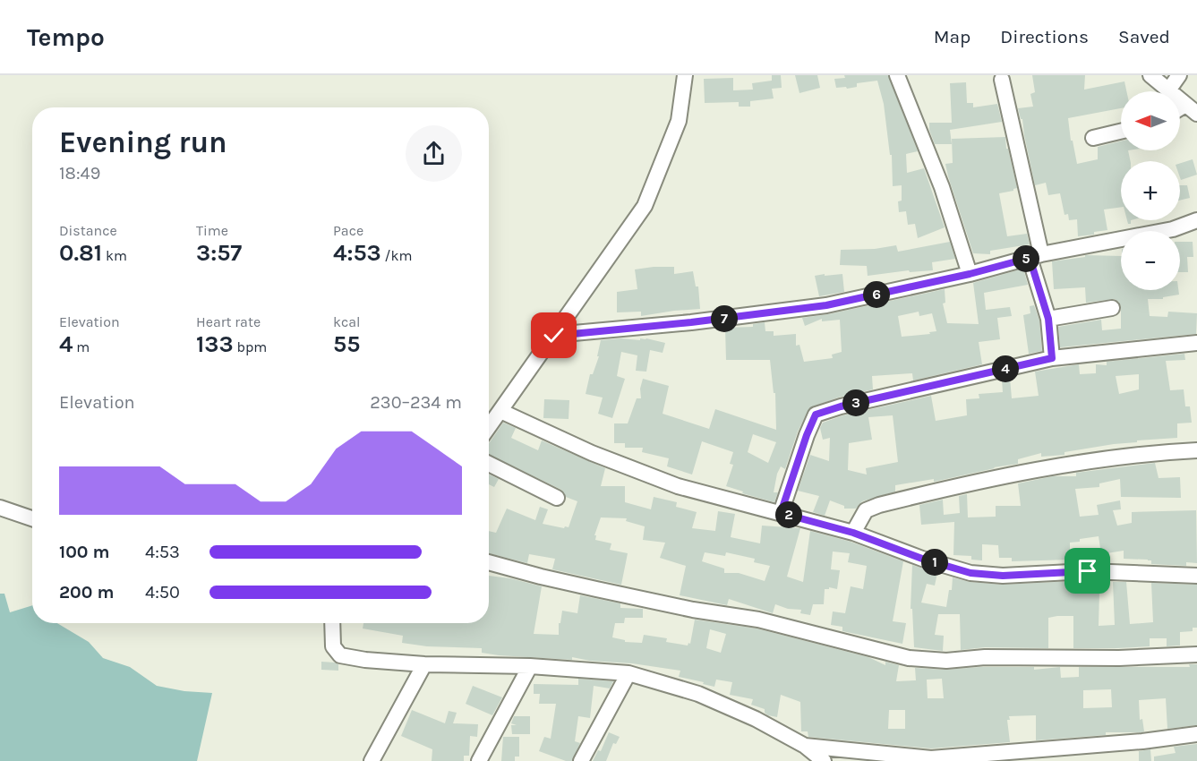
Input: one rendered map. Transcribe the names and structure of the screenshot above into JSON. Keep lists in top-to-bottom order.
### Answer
{
  "north": "left",
  "page": {
    "header": "Tempo",
    "nav": ["Map", "Directions", "Saved"],
    "map_buttons": ["+", "−"],
    "heading": ["Evening run", "18:49"],
    "stats": [
      ["Distance", "0.81 km"],
      ["Time", "3:57"],
      ["Pace", "4:53 /km"],
      ["Elevation", "4 m"],
      ["Heart rate", "133 bpm"],
      ["kcal", "55"]
    ],
    "pins": [
      "5",
      "6",
      "7",
      "4",
      "3",
      "2",
      "1"
    ],
    "chart": ["Elevation", "230–234 m"],
    "list": [
      {
        "name": "100 m",
        "note": "4:53"
      },
      {
        "name": "200 m",
        "note": "4:50"
      }
    ]
  }
}
